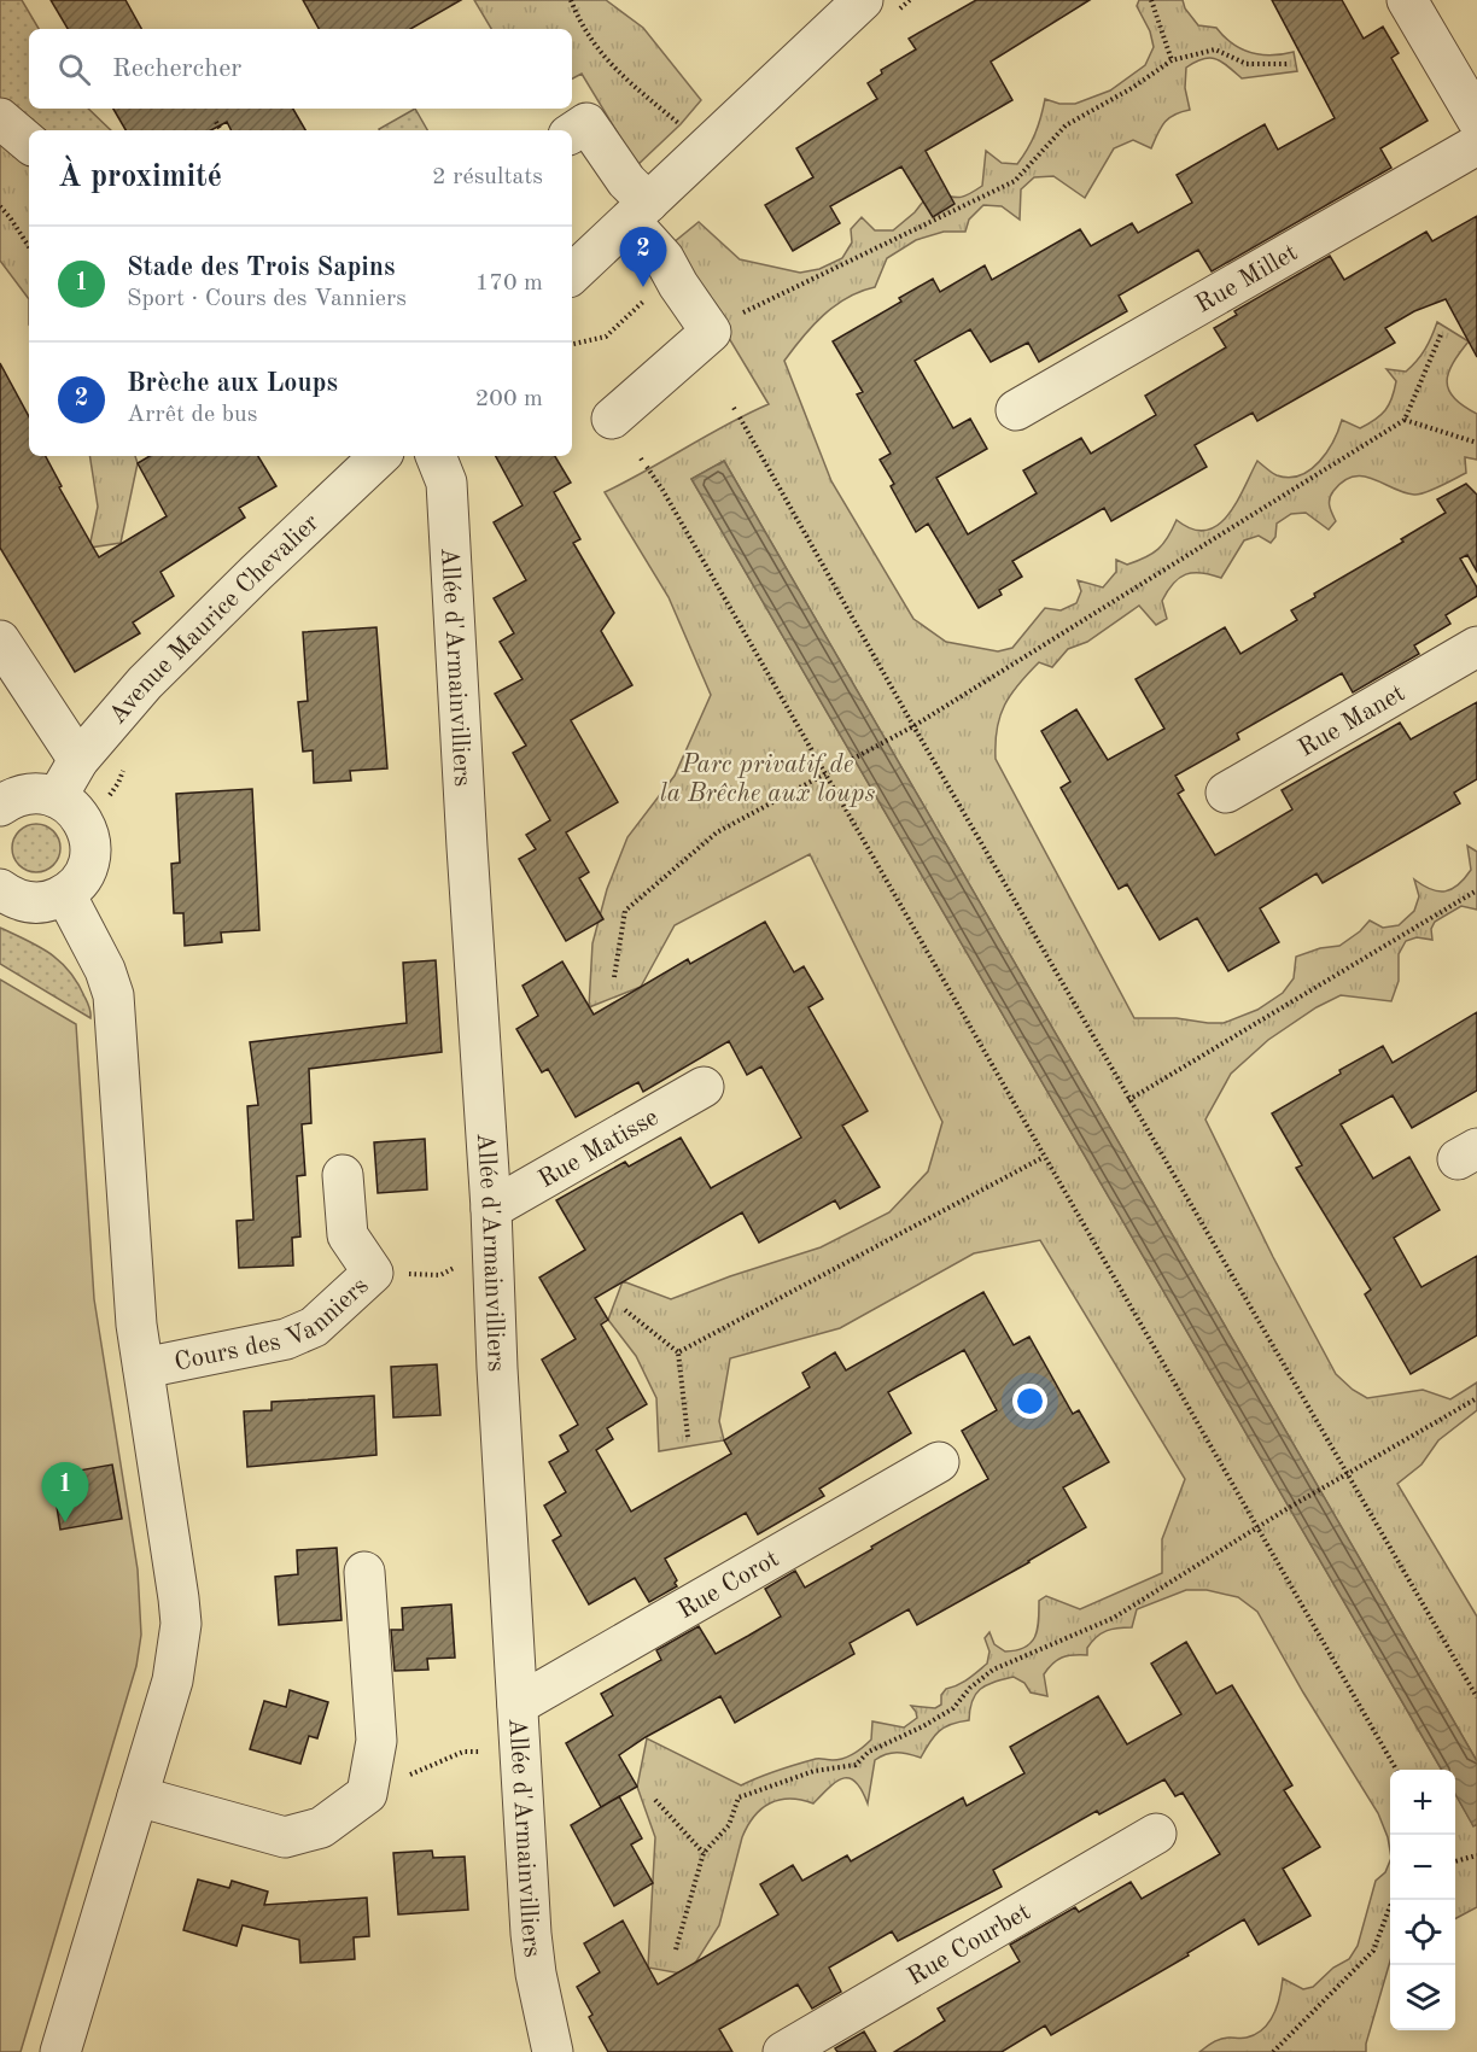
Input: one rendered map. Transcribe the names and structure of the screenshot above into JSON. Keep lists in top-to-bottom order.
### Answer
{
  "streets": {
    "street": [
      "Rue Millet",
      "Avenue Maurice Chevalier",
      "Allée d'Armainvilliers",
      "Rue Manet",
      "Rue Matisse",
      "Cours des Vanniers",
      "Rue Corot",
      "Rue Courbet"
    ]
  },
  "crossings": [
    ["Allée d'Armainvilliers", "Rue Matisse"],
    ["Allée d'Armainvilliers", "Rue Corot"]
  ],
  "parks": ["Parc privatif de la Brêche aux loups"],
  "page": {
    "search": "Rechercher",
    "heading": ["À proximité", "2 résultats"],
    "list": [
      {
        "mark": "1",
        "name": "Stade des Trois Sapins",
        "note": "Sport · Cours des Vanniers",
        "value": "170 m"
      },
      {
        "mark": "2",
        "name": "Brèche aux Loups",
        "note": "Arrêt de bus",
        "value": "200 m"
      }
    ],
    "pins": ["2", "1"],
    "map_buttons": ["+", "−"]
  }
}
